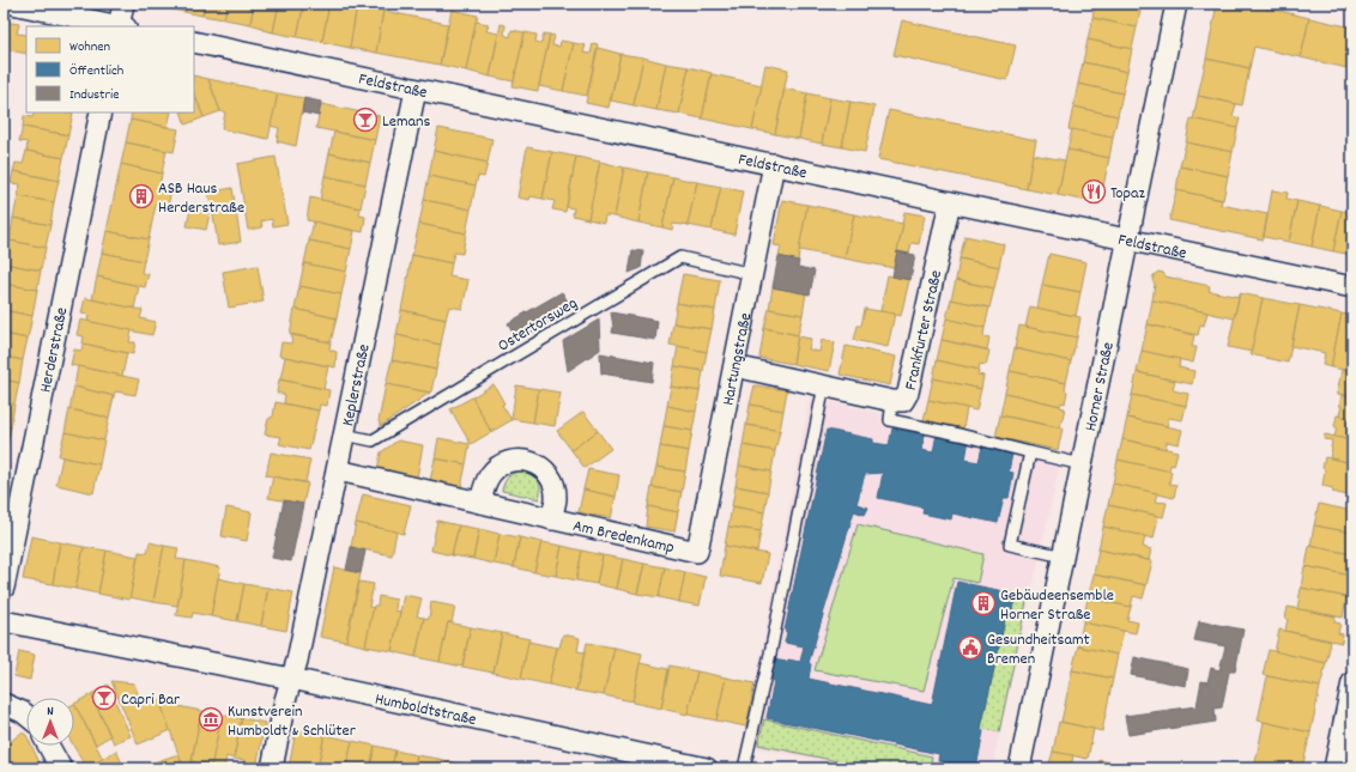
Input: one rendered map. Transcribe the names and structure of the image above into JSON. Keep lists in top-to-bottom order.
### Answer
{
  "streets": {
    "street": [
      "Feldstraße",
      "Frankfurter Straße",
      "Herderstraße",
      "Hartungstraße",
      "Keplerstraße",
      "Horner Straße",
      "Am Bredenkamp",
      "Humboldtstraße"
    ],
    "lane": ["Ostertorsweg"]
  },
  "crossings": [
    ["Feldstraße", "Frankfurter Straße"],
    ["Feldstraße", "Hartungstraße"],
    ["Feldstraße", "Keplerstraße"],
    ["Feldstraße", "Horner Straße"],
    ["Ostertorsweg", "Hartungstraße"],
    ["Ostertorsweg", "Keplerstraße"],
    ["Frankfurter Straße", "Hartungstraße"],
    ["Hartungstraße", "Am Bredenkamp"],
    ["Keplerstraße", "Am Bredenkamp"],
    ["Keplerstraße", "Humboldtstraße"]
  ],
  "places": {
    "bar": ["Lemans", "Capri Bar"],
    "restaurant": ["Topaz"],
    "building": ["ASB Haus Herderstraße", "Gebäudeensemble Horner Straße"],
    "public building": ["Gesundheitsamt Bremen"],
    "museum": ["Kunstverein Humboldt & Schlüter"]
  },
  "legend": ["Wohnen", "Öffentlich", "Industrie"],
  "north": "top"
}
